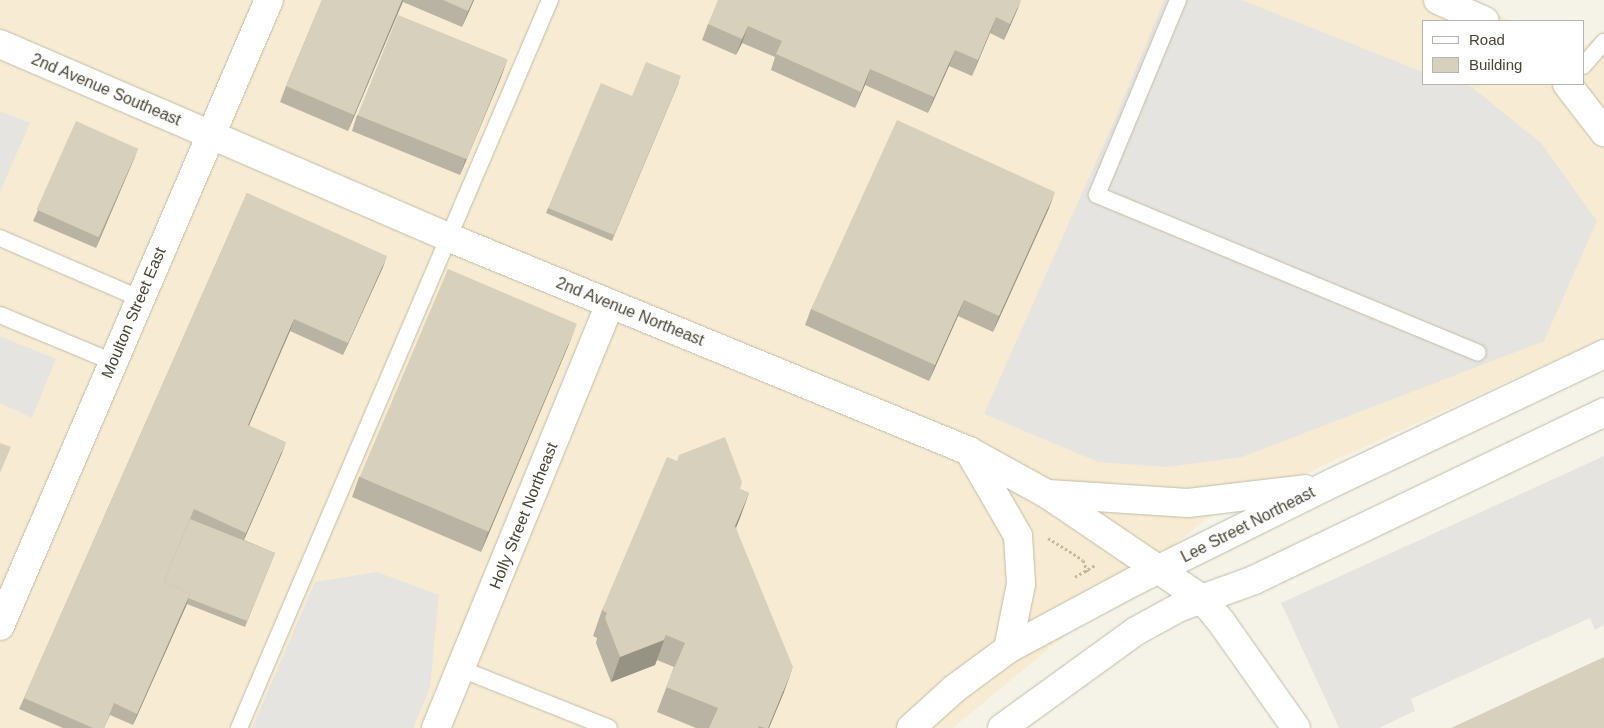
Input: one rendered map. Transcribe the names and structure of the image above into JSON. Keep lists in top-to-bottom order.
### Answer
{
  "streets": {
    "street": [
      "2nd Avenue Southeast",
      "2nd Avenue Northeast",
      "Moulton Street East",
      "Holly Street Northeast",
      "Lee Street Northeast"
    ]
  },
  "crossings": [
    ["2nd Avenue Southeast", "2nd Avenue Northeast"],
    ["2nd Avenue Southeast", "Moulton Street East"],
    ["2nd Avenue Northeast", "Moulton Street East"],
    ["2nd Avenue Northeast", "Holly Street Northeast"]
  ],
  "legend": ["Road", "Building"]
}
